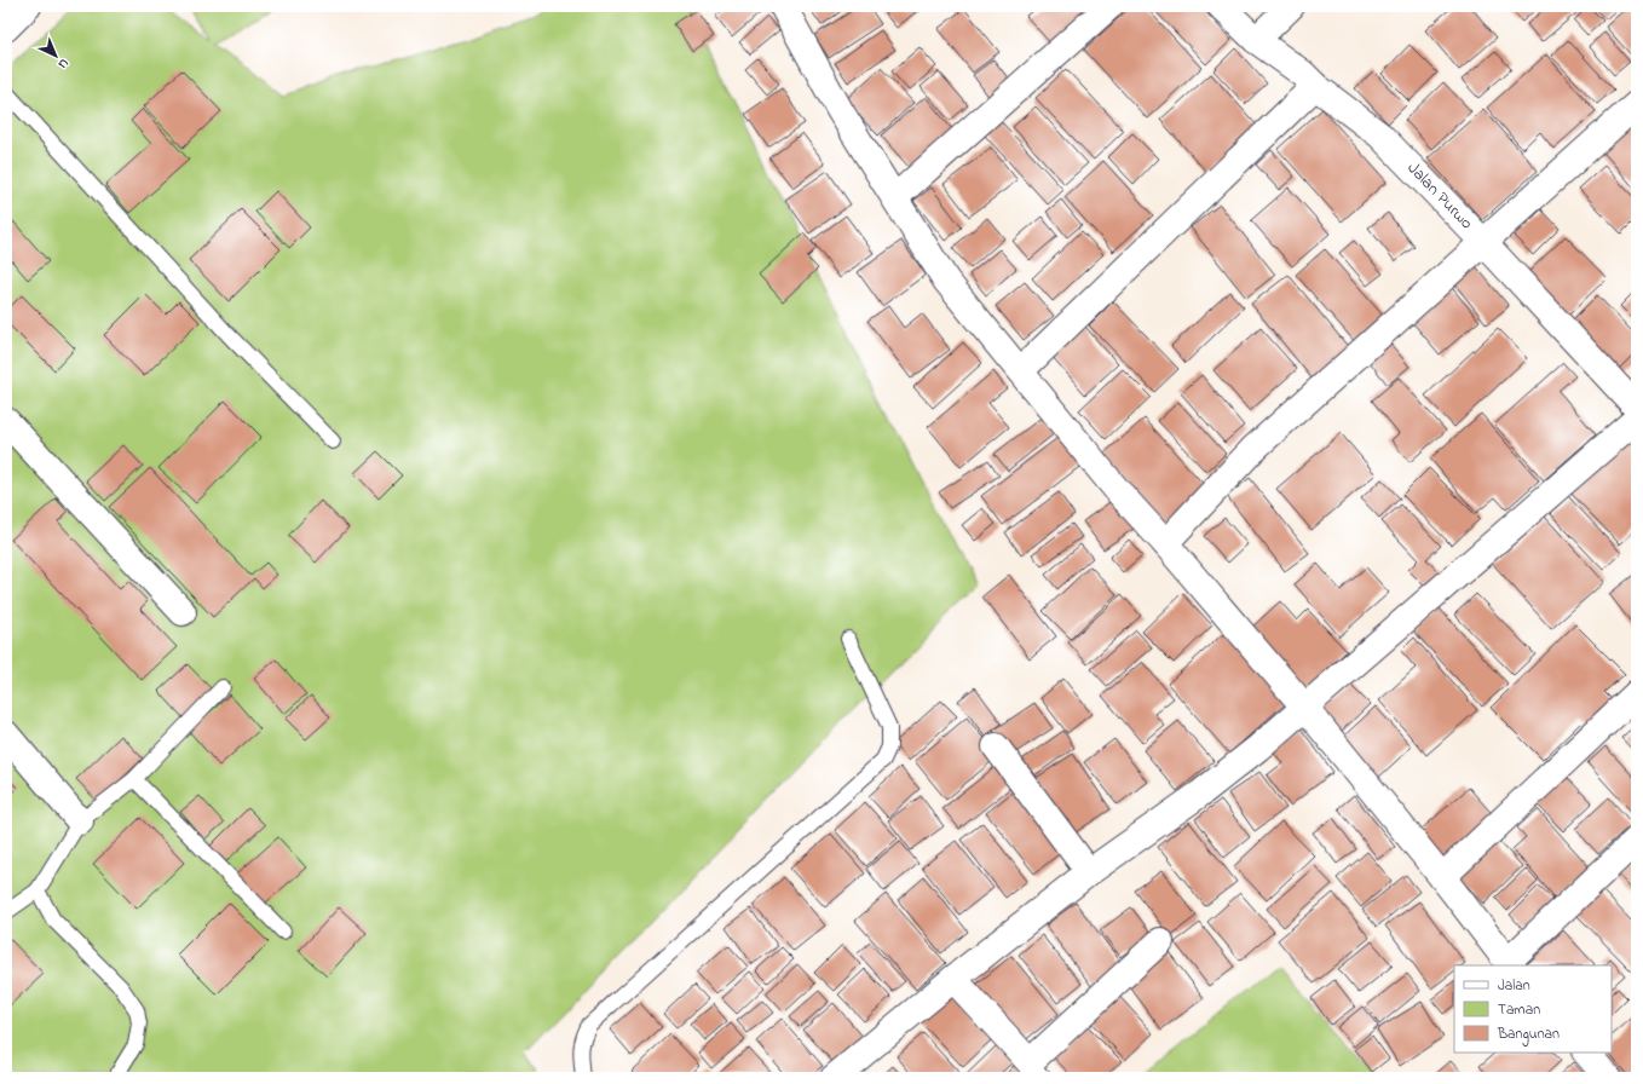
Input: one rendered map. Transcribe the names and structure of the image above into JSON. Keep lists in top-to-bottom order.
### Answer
{
  "streets": {
    "street": ["Jalan Purwo"]
  },
  "legend": ["Jalan", "Taman", "Bangunan"],
  "north": "bottom right"
}
